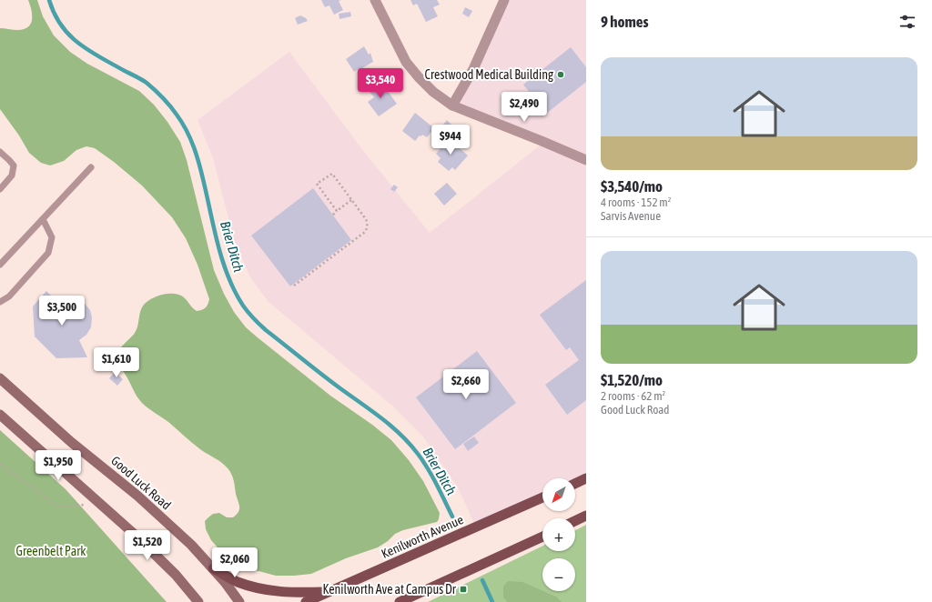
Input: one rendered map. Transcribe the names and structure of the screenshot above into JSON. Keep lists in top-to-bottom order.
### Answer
{
  "streets": {
    "main road": ["Good Luck Road", "Kenilworth Avenue"]
  },
  "water": ["Brier Ditch"],
  "parks": ["Greenbelt Park"],
  "places": {
    "other": ["Crestwood Medical Building"],
    "transit": ["Kenilworth Ave at Campus Dr"]
  },
  "north": "bottom left",
  "page": {
    "heading": "9 homes",
    "list": [
      {
        "name": "$3,540/mo",
        "note": "4 rooms · 152 m² · Sarvis Avenue"
      },
      {
        "name": "$1,520/mo",
        "note": "2 rooms · 62 m² · Good Luck Road"
      }
    ],
    "price": [
      "$3,540",
      "$2,490",
      "$944",
      "$3,500",
      "$1,610",
      "$2,660",
      "$1,950",
      "$1,520",
      "$2,060"
    ],
    "map_buttons": ["+", "−"]
  }
}
